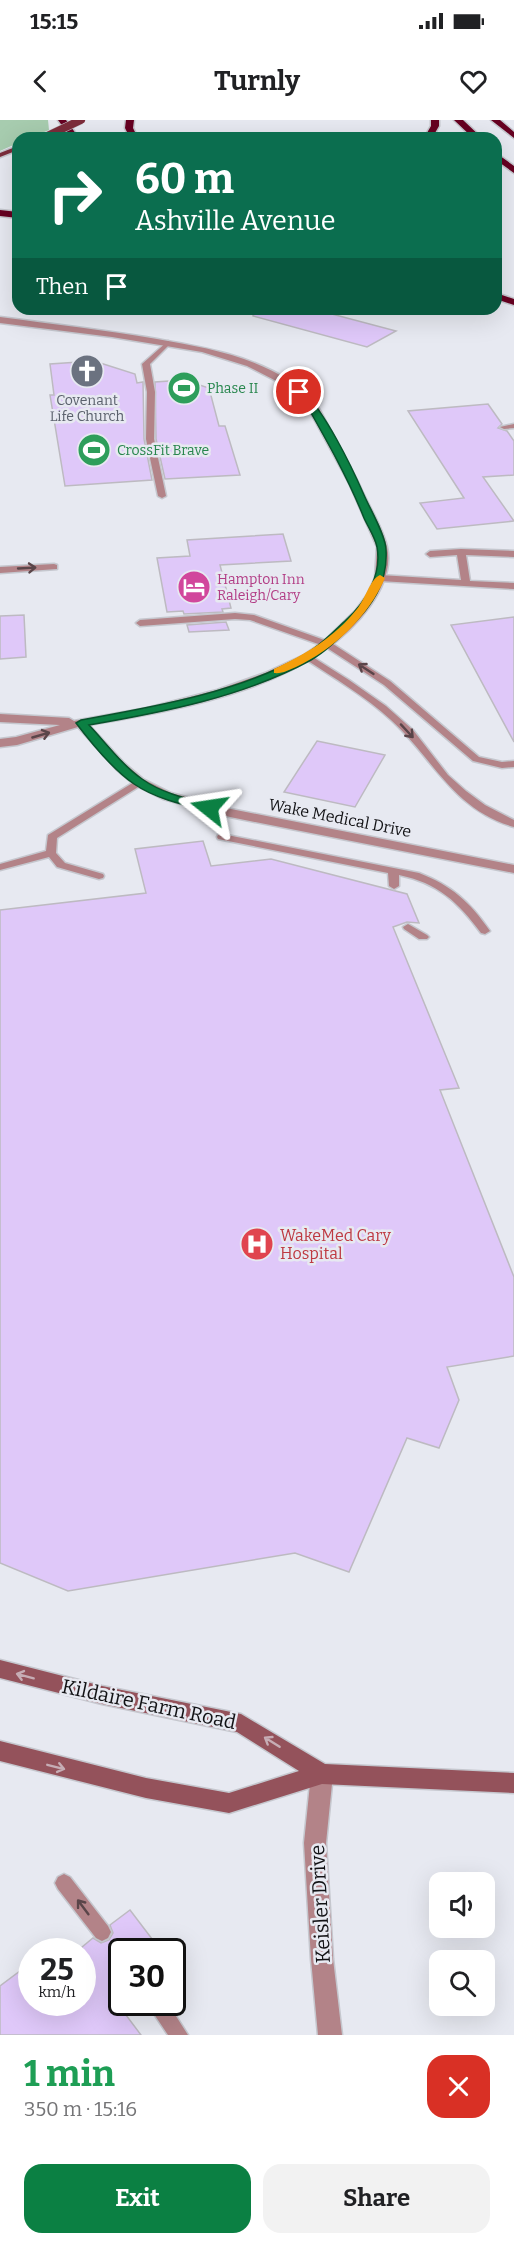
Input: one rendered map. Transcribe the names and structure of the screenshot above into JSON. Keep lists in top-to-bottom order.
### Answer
{
  "streets": {
    "main road": ["Kildaire Farm Road"],
    "street": ["Wake Medical Drive", "Keisler Drive"]
  },
  "crossings": [
    ["Kildaire Farm Road", "Keisler Drive"]
  ],
  "places": {
    "church": ["Covenant Life Church"],
    "sports": ["Phase II", "CrossFit Brave"],
    "hotel": ["Hampton Inn Raleigh/Cary"],
    "hospital": ["WakeMed Cary Hospital"]
  },
  "page": {
    "status": "15:15",
    "header": "Turnly",
    "turn": ["60 m", "Ashville Avenue"],
    "then": "Then",
    "speed": "25 km/h",
    "limit": "30",
    "heading": ["1 min", "350 m · 15:16"],
    "buttons": ["Exit", "Share"]
  }
}
